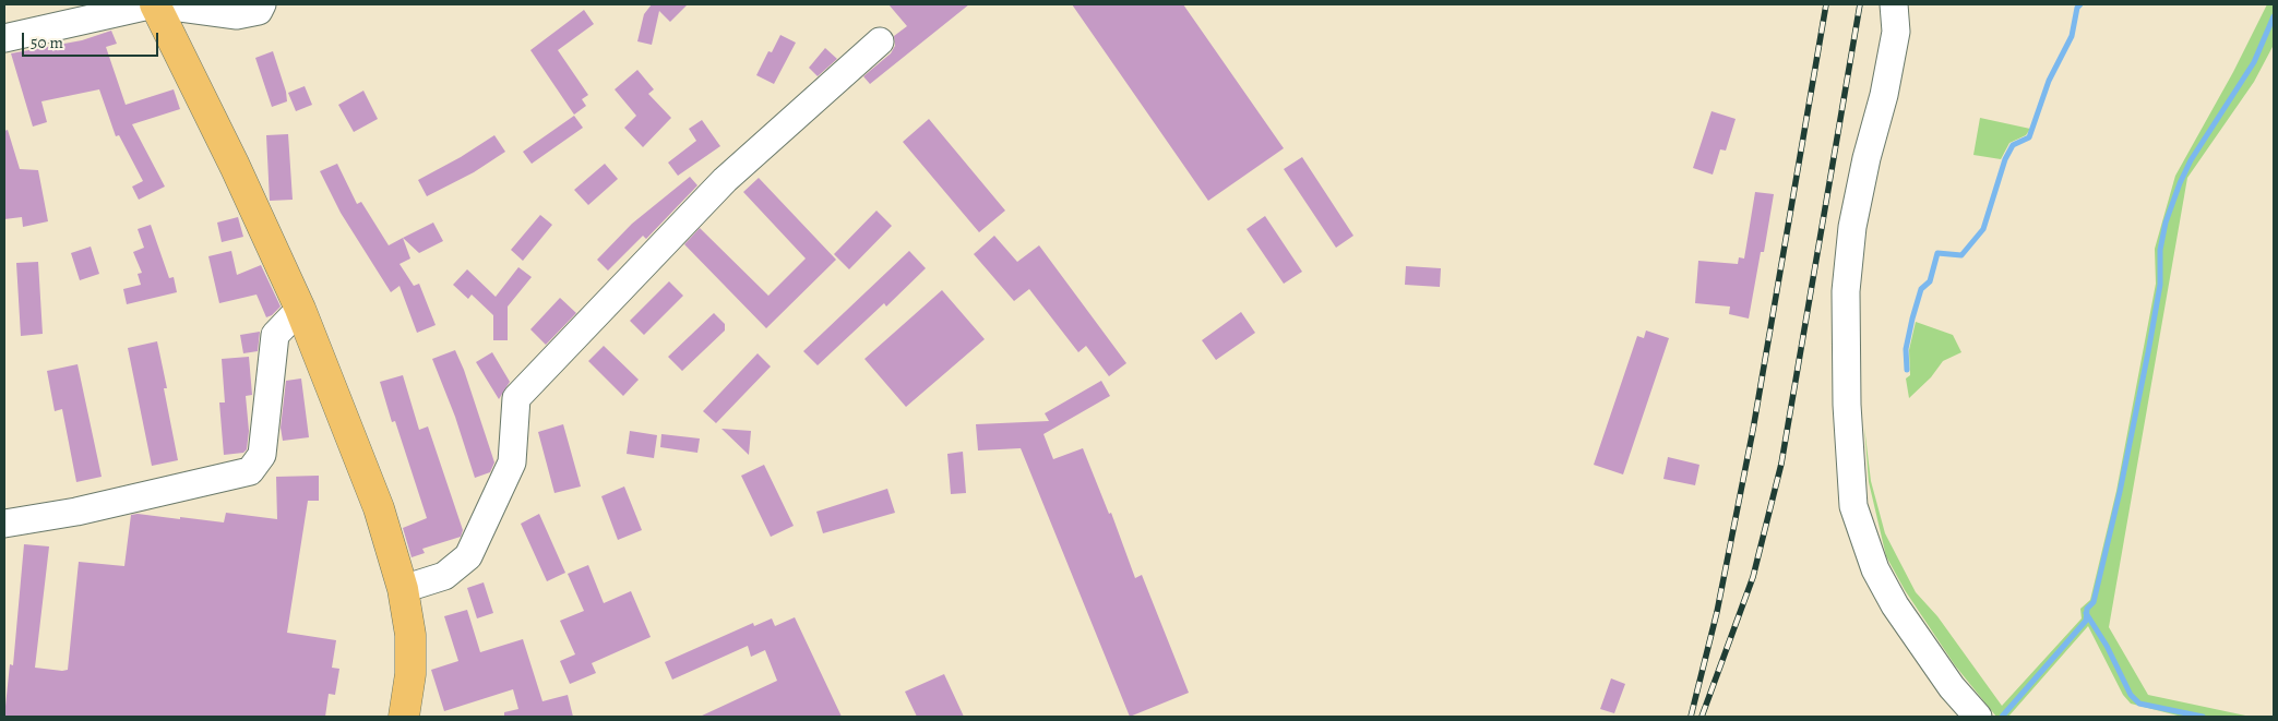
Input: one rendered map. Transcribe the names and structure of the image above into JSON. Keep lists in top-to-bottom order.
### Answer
{
  "scale_bar": "50 m"
}
